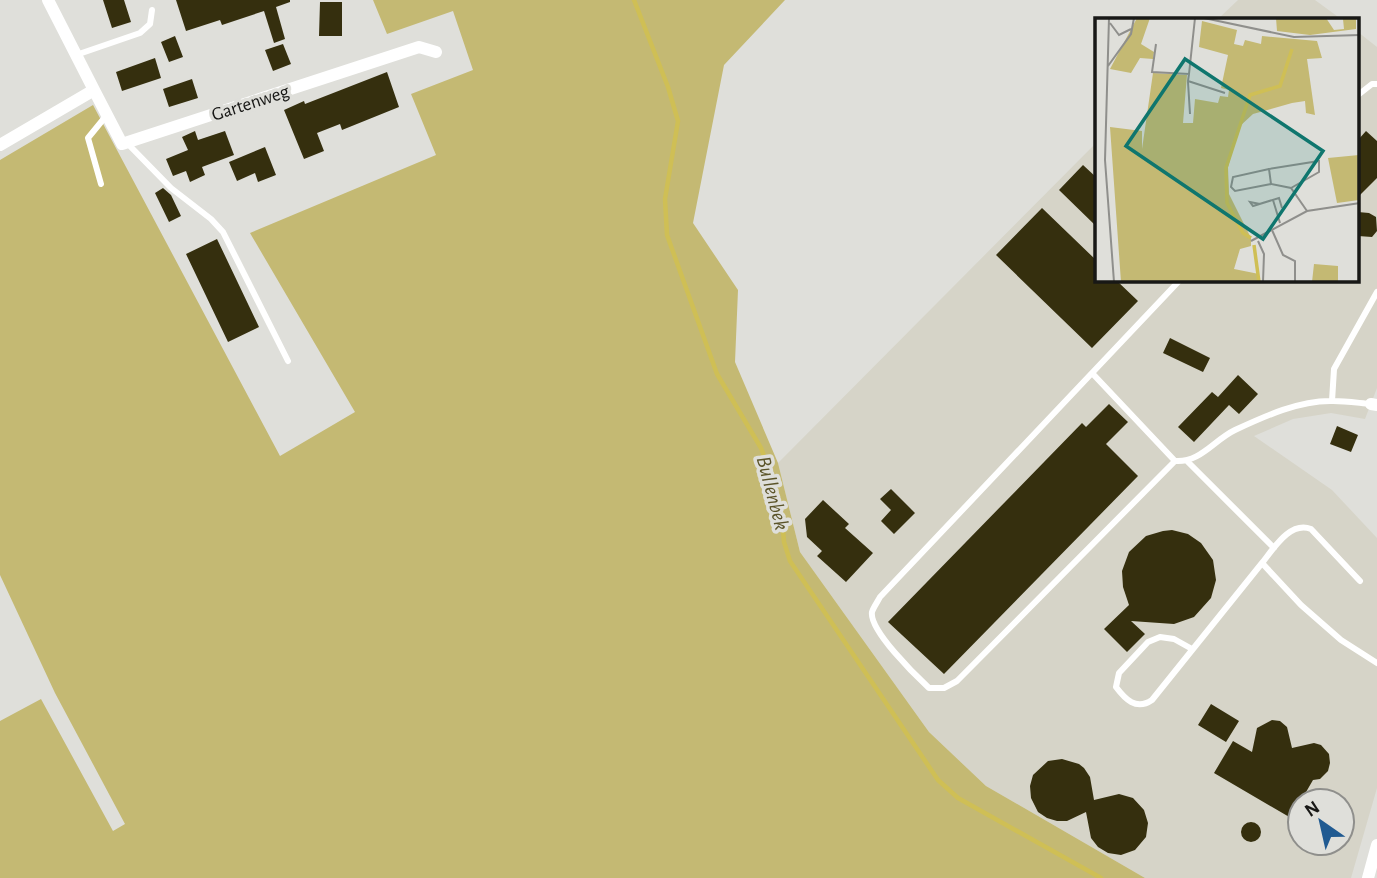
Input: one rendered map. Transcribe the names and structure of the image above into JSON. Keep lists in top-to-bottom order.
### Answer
{
  "streets": {
    "street": ["Gartenweg"]
  },
  "water": ["Bullenbek"],
  "north": "top left"
}
